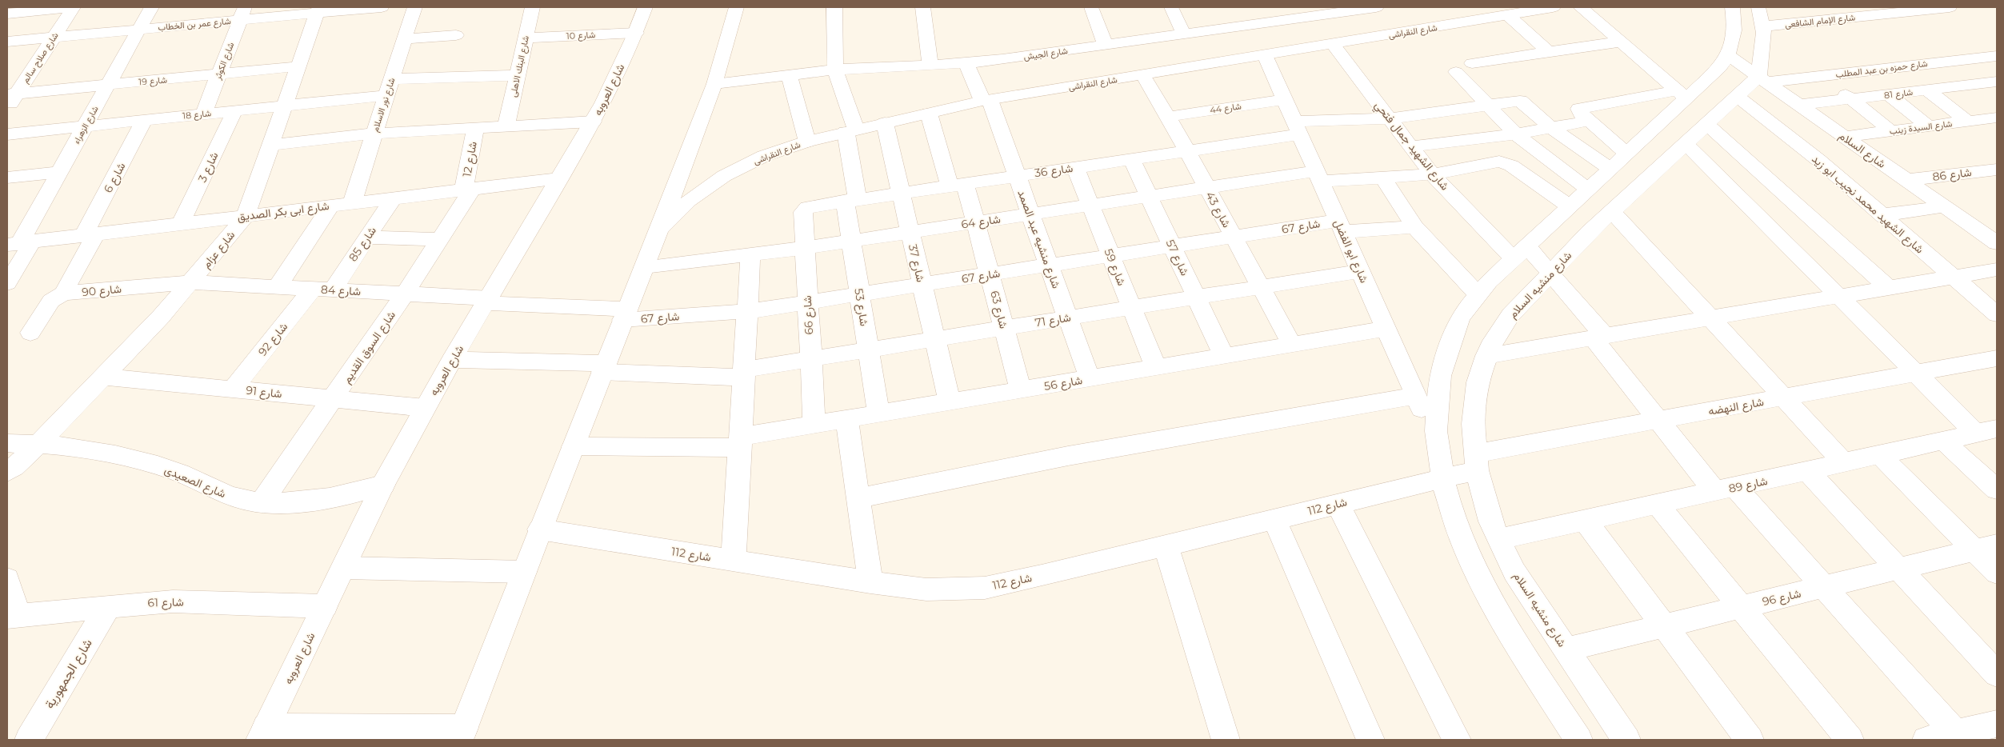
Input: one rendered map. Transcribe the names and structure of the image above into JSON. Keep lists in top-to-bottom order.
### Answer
{
  "streets": {
    "street": [
      "شارع الإمام الشافعى",
      "شارع عمر بن الخطاب",
      "شارع النقراشى",
      "شارع 10",
      "شارع الجيش",
      "شارع صلاح سالم",
      "شارع الكوثر",
      "شارع البنك الاهلى",
      "شارع حمزه بن عبد المطلب",
      "شارع 19",
      "شارع العروبه",
      "شارع 81",
      "شارع نور الاسلام",
      "شارع 44",
      "شارع 18",
      "شارع الزهراء",
      "شارع السيدة زينب",
      "شارع الشهيد جمال فتحي",
      "شارع السلام",
      "شارع 12",
      "شارع 3",
      "شارع 36",
      "شارع 86",
      "شارع 6",
      "شارع الشهيد محمد نجيب ابو زيد",
      "شارع 43",
      "شارع ابى بكر الصديق",
      "شارع 64",
      "شارع 67",
      "شارع منشيه عبد الصمد",
      "شارع 85",
      "شارع عزام",
      "شارع ابو الفضل",
      "شارع 57",
      "شارع 37",
      "شارع 59",
      "شارع منشيه السلام",
      "شارع 90",
      "شارع 84",
      "شارع 53",
      "شارع 63",
      "شارع 66",
      "شارع 71",
      "شارع 92",
      "شارع السوق القديم",
      "شارع 56",
      "شارع 91",
      "شارع النهضه",
      "شارع الصعيدى",
      "شارع 89",
      "شارع 112",
      "شارع 96",
      "شارع 61",
      "شارع الجمهورية"
    ]
  },
  "crossings": [
    ["شارع عمر بن الخطاب", "شارع صلاح سالم"],
    ["شارع عمر بن الخطاب", "شارع الكوثر"],
    ["شارع عمر بن الخطاب", "شارع الزهراء"],
    ["شارع عمر بن الخطاب", "شارع عزام"],
    ["شارع النقراشى", "شارع الشهيد جمال فتحي"],
    ["شارع النقراشى", "شارع 43"],
    ["شارع النقراشى", "شارع منشيه عبد الصمد"],
    ["شارع النقراشى", "شارع ابو الفضل"],
    ["شارع النقراشى", "شارع 37"],
    ["شارع النقراشى", "شارع 53"],
    ["شارع النقراشى", "شارع 63"],
    ["شارع 10", "شارع البنك الاهلى"],
    ["شارع 10", "شارع العروبه"],
    ["شارع الجيش", "شارع منشيه عبد الصمد"],
    ["شارع الجيش", "شارع 53"],
    ["شارع صلاح سالم", "شارع 19"],
    ["شارع الكوثر", "شارع 19"],
    ["شارع الكوثر", "شارع 18"],
    ["شارع حمزه بن عبد المطلب", "شارع السلام"],
    ["شارع حمزه بن عبد المطلب", "شارع منشيه السلام"],
    ["شارع 19", "شارع الزهراء"],
    ["شارع 19", "شارع عزام"],
    ["شارع العروبه", "شارع ابى بكر الصديق"],
    ["شارع العروبه", "شارع 67"],
    ["شارع العروبه", "شارع 84"],
    ["شارع العروبه", "شارع 71"],
    ["شارع العروبه", "شارع 91"],
    ["شارع العروبه", "شارع الصعيدى"],
    ["شارع العروبه", "شارع 61"],
    ["شارع 81", "شارع السلام"],
    ["شارع نور الاسلام", "شارع 18"],
    ["شارع نور الاسلام", "شارع ابى بكر الصديق"],
    ["شارع 44", "شارع 43"],
    ["شارع 44", "شارع ابو الفضل"],
    ["شارع 18", "شارع الزهراء"],
    ["شارع 18", "شارع 3"],
    ["شارع 18", "شارع 6"],
    ["شارع 18", "شارع عزام"],
    ["شارع الزهراء", "شارع ابى بكر الصديق"],
    ["شارع السيدة زينب", "شارع السلام"],
    ["شارع الشهيد جمال فتحي", "شارع 36"],
    ["شارع الشهيد جمال فتحي", "شارع 64"],
    ["شارع الشهيد جمال فتحي", "شارع منشيه السلام"],
    ["شارع الشهيد جمال فتحي", "شارع النهضه"],
    ["شارع الشهيد جمال فتحي", "شارع 89"],
    ["شارع الشهيد جمال فتحي", "شارع 96"],
    ["شارع السلام", "شارع 86"],
    ["شارع السلام", "شارع منشيه السلام"],
    ["شارع 12", "شارع ابى بكر الصديق"],
    ["شارع 12", "شارع السوق القديم"],
    ["شارع 3", "شارع ابى بكر الصديق"],
    ["شارع 36", "شارع 43"],
    ["شارع 36", "شارع منشيه عبد الصمد"],
    ["شارع 36", "شارع ابو الفضل"],
    ["شارع 36", "شارع 57"],
    ["شارع 36", "شارع 37"],
    ["شارع 36", "شارع 59"],
    ["شارع 36", "شارع 53"],
    ["شارع 36", "شارع 63"],
    ["شارع 36", "شارع 66"],
    ["شارع 6", "شارع ابى بكر الصديق"],
    ["شارع 6", "شارع 90"],
    ["شارع الشهيد محمد نجيب ابو زيد", "شارع منشيه السلام"],
    ["شارع 43", "شارع 64"],
    ["شارع 43", "شارع 67"],
    ["شارع 43", "شارع 71"],
    ["شارع 43", "شارع 56"],
    ["شارع ابى بكر الصديق", "شارع 85"],
    ["شارع ابى بكر الصديق", "شارع عزام"],
    ["شارع ابى بكر الصديق", "شارع السوق القديم"],
    ["شارع 64", "شارع منشيه عبد الصمد"],
    ["شارع 64", "شارع ابو الفضل"],
    ["شارع 64", "شارع 57"],
    ["شارع 64", "شارع 37"],
    ["شارع 64", "شارع 59"],
    ["شارع 64", "شارع 53"],
    ["شارع 64", "شارع 63"],
    ["شارع 64", "شارع 66"],
    ["شارع 67", "شارع منشيه عبد الصمد"],
    ["شارع 67", "شارع ابو الفضل"],
    ["شارع 67", "شارع 57"],
    ["شارع 67", "شارع 37"],
    ["شارع 67", "شارع 59"],
    ["شارع 67", "شارع 84"],
    ["شارع 67", "شارع 53"],
    ["شارع 67", "شارع 63"],
    ["شارع 67", "شارع 66"],
    ["شارع منشيه عبد الصمد", "شارع 71"],
    ["شارع منشيه عبد الصمد", "شارع 56"],
    ["شارع 85", "شارع 84"],
    ["شارع 85", "شارع 92"],
    ["شارع عزام", "شارع 90"],
    ["شارع عزام", "شارع 84"],
    ["شارع عزام", "شارع 91"],
    ["شارع عزام", "شارع الصعيدى"],
    ["شارع ابو الفضل", "شارع 71"],
    ["شارع ابو الفضل", "شارع 56"],
    ["شارع 57", "شارع 71"],
    ["شارع 57", "شارع 56"],
    ["شارع 37", "شارع 71"],
    ["شارع 37", "شارع 56"],
    ["شارع 59", "شارع 71"],
    ["شارع 59", "شارع 56"],
    ["شارع منشيه السلام", "شارع النهضه"],
    ["شارع منشيه السلام", "شارع 89"],
    ["شارع منشيه السلام", "شارع 112"],
    ["شارع منشيه السلام", "شارع 96"],
    ["شارع 90", "شارع 84"],
    ["شارع 84", "شارع 92"],
    ["شارع 84", "شارع السوق القديم"],
    ["شارع 53", "شارع 71"],
    ["شارع 53", "شارع 56"],
    ["شارع 63", "شارع 71"],
    ["شارع 63", "شارع 56"],
    ["شارع 66", "شارع 71"],
    ["شارع 66", "شارع 56"],
    ["شارع 92", "شارع 91"],
    ["شارع السوق القديم", "شارع 91"],
    ["شارع السوق القديم", "شارع الصعيدى"],
    ["شارع النهضه", "شارع 112"],
    ["شارع 61", "شارع الجمهورية"]
  ]
}
